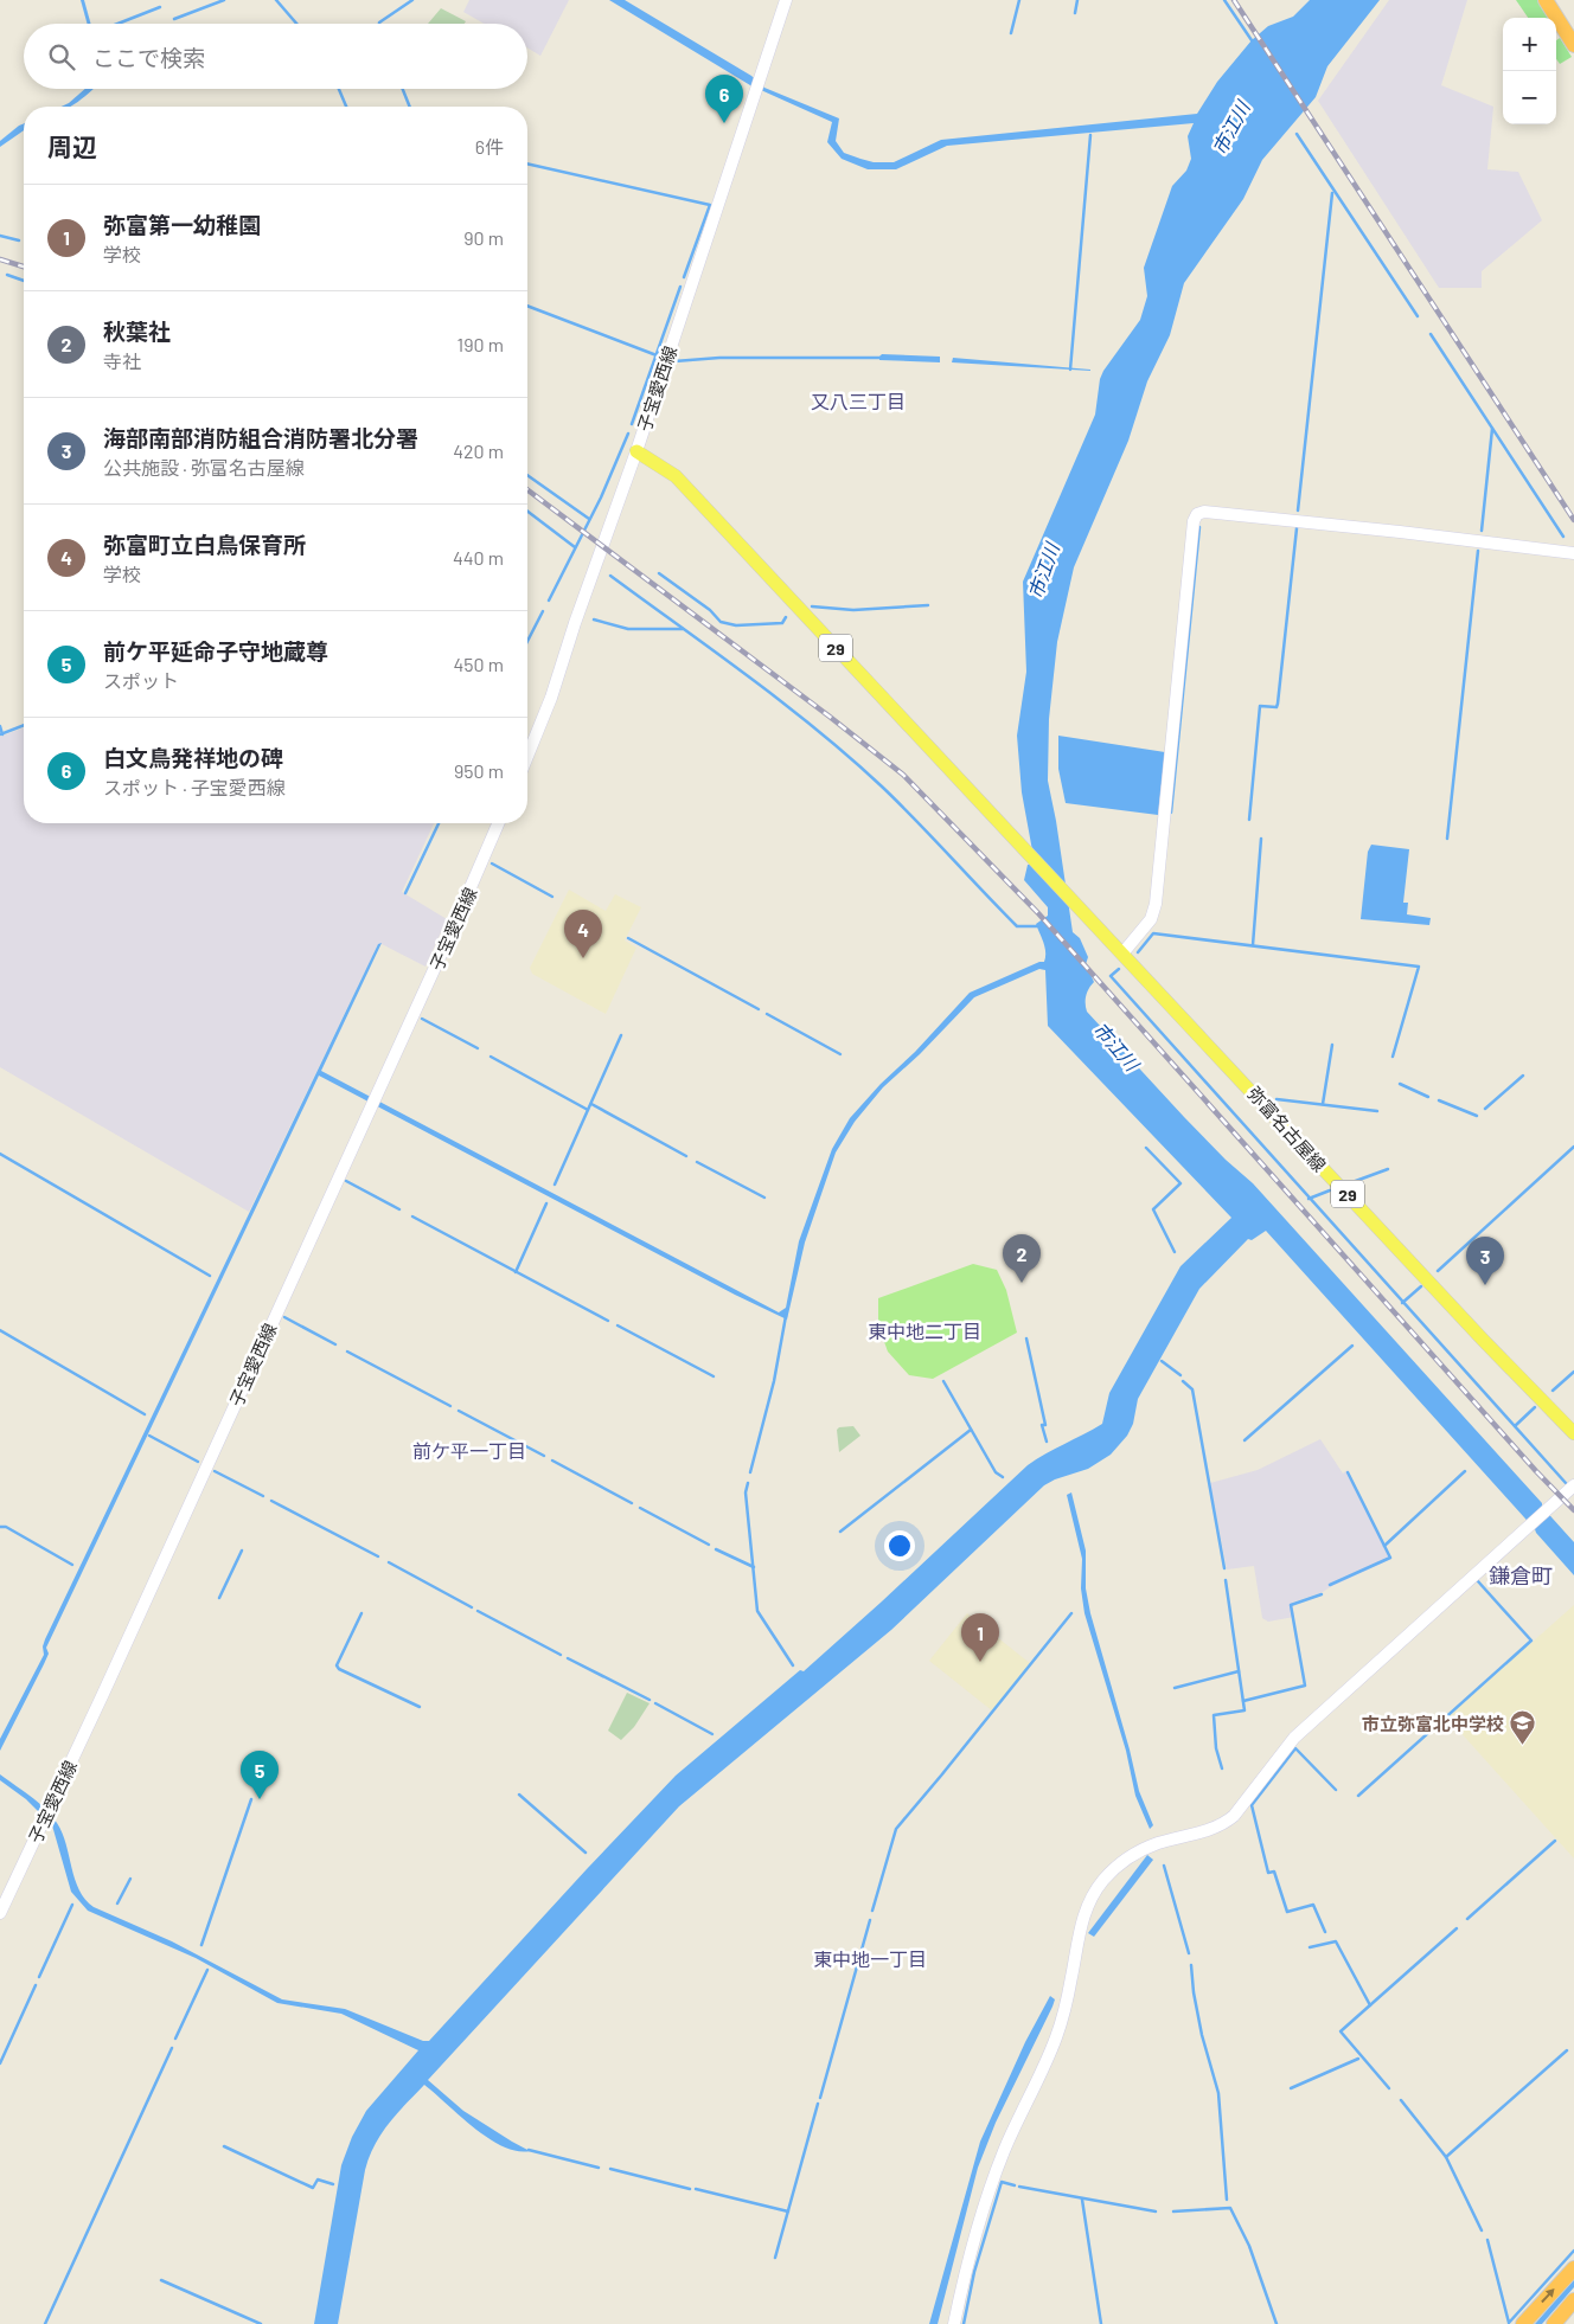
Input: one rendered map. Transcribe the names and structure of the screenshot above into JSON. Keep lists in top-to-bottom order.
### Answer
{
  "streets": {
    "main road": ["子宝愛西線", "29", "弥富名古屋線"]
  },
  "crossings": [
    ["子宝愛西線", "29"],
    ["29", "弥富名古屋線"]
  ],
  "districts": [
    "又八三丁目",
    "東中地二丁目",
    "前ケ平一丁目",
    "鎌倉町",
    "東中地一丁目"
  ],
  "water": ["市江川"],
  "places": {
    "school or university": ["市立弥富北中学校"]
  },
  "page": {
    "map_buttons": ["+", "−"],
    "search": "ここで検索",
    "pins": [
      "6",
      "4",
      "2",
      "3",
      "1",
      "5"
    ],
    "heading": ["周辺", "6件"],
    "list": [
      {
        "mark": "1",
        "name": "弥富第一幼稚園",
        "note": "学校",
        "value": "90 m"
      },
      {
        "mark": "2",
        "name": "秋葉社",
        "note": "寺社",
        "value": "190 m"
      },
      {
        "mark": "3",
        "name": "海部南部消防組合消防署北分署",
        "note": "公共施設 · 弥富名古屋線",
        "value": "420 m"
      },
      {
        "mark": "4",
        "name": "弥富町立白鳥保育所",
        "note": "学校",
        "value": "440 m"
      },
      {
        "mark": "5",
        "name": "前ケ平延命子守地蔵尊",
        "note": "スポット",
        "value": "450 m"
      },
      {
        "mark": "6",
        "name": "白文鳥発祥地の碑",
        "note": "スポット · 子宝愛西線",
        "value": "950 m"
      }
    ]
  }
}
